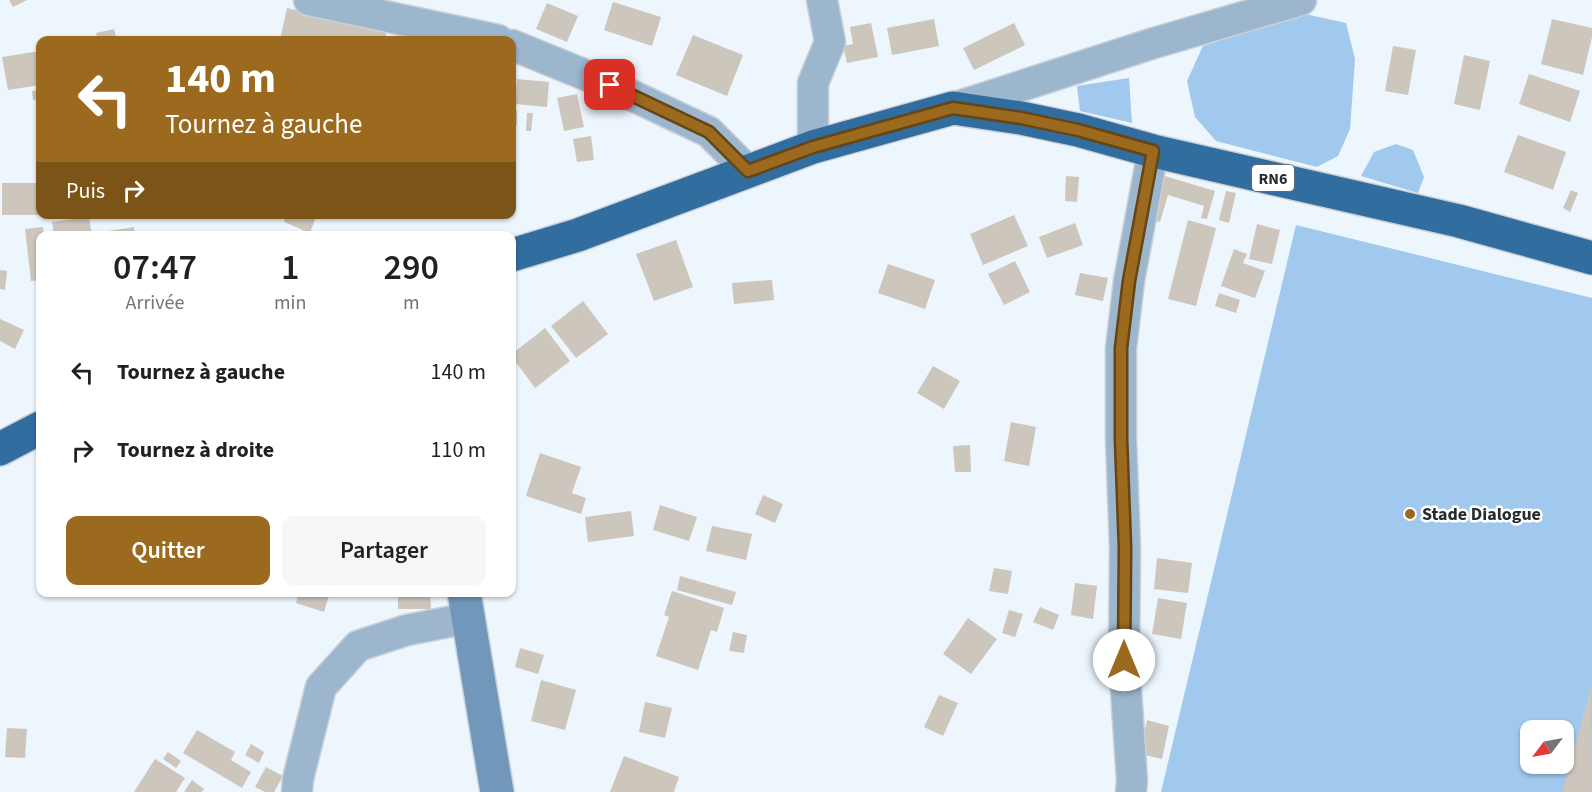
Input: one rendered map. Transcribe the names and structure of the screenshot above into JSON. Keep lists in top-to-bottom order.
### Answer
{
  "streets": {
    "highway": ["RN6"]
  },
  "places": ["Stade Dialogue"],
  "north": "bottom left",
  "page": {
    "turn": ["140 m", "Tournez à gauche"],
    "then": "Puis",
    "eta": [
      "07:47",
      "Arrivée",
      "1",
      "min",
      "290",
      "m"
    ],
    "list": [
      {
        "name": "Tournez à gauche",
        "value": "140 m"
      },
      {
        "name": "Tournez à droite",
        "value": "110 m"
      }
    ],
    "buttons": ["Quitter", "Partager"]
  }
}
